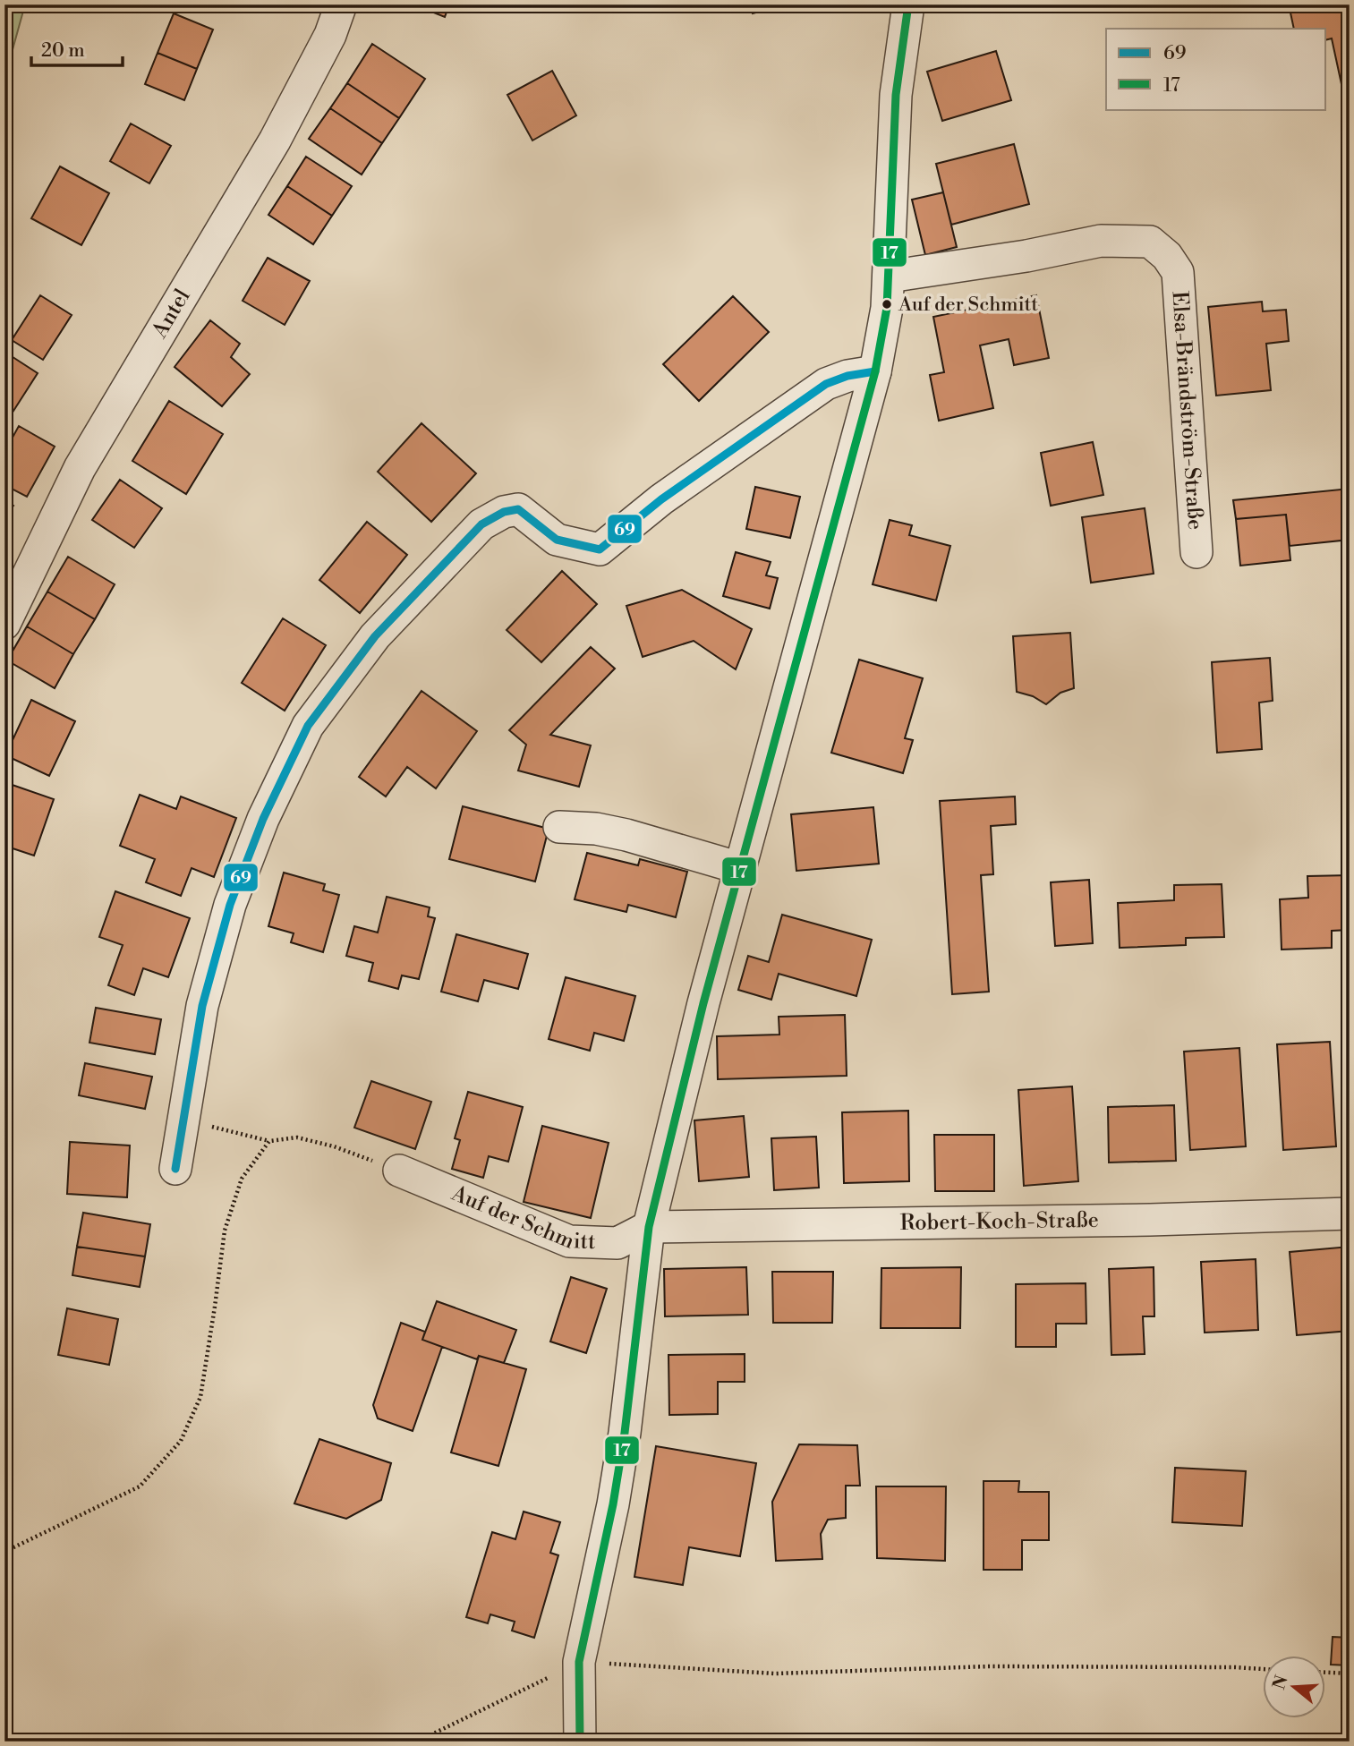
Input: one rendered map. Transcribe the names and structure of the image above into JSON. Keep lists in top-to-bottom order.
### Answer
{
  "streets": {
    "street": [
      "Antel",
      "Elsa-Brändström-Straße",
      "Auf der Schmitt",
      "Robert-Koch-Straße"
    ]
  },
  "crossings": [
    ["Auf der Schmitt", "Robert-Koch-Straße"]
  ],
  "places": ["Auf der Schmitt"],
  "lines": ["transit line 17", "transit line 69"],
  "legend": ["69", "17"],
  "scale_bar": "20 m",
  "north": "left"
}
